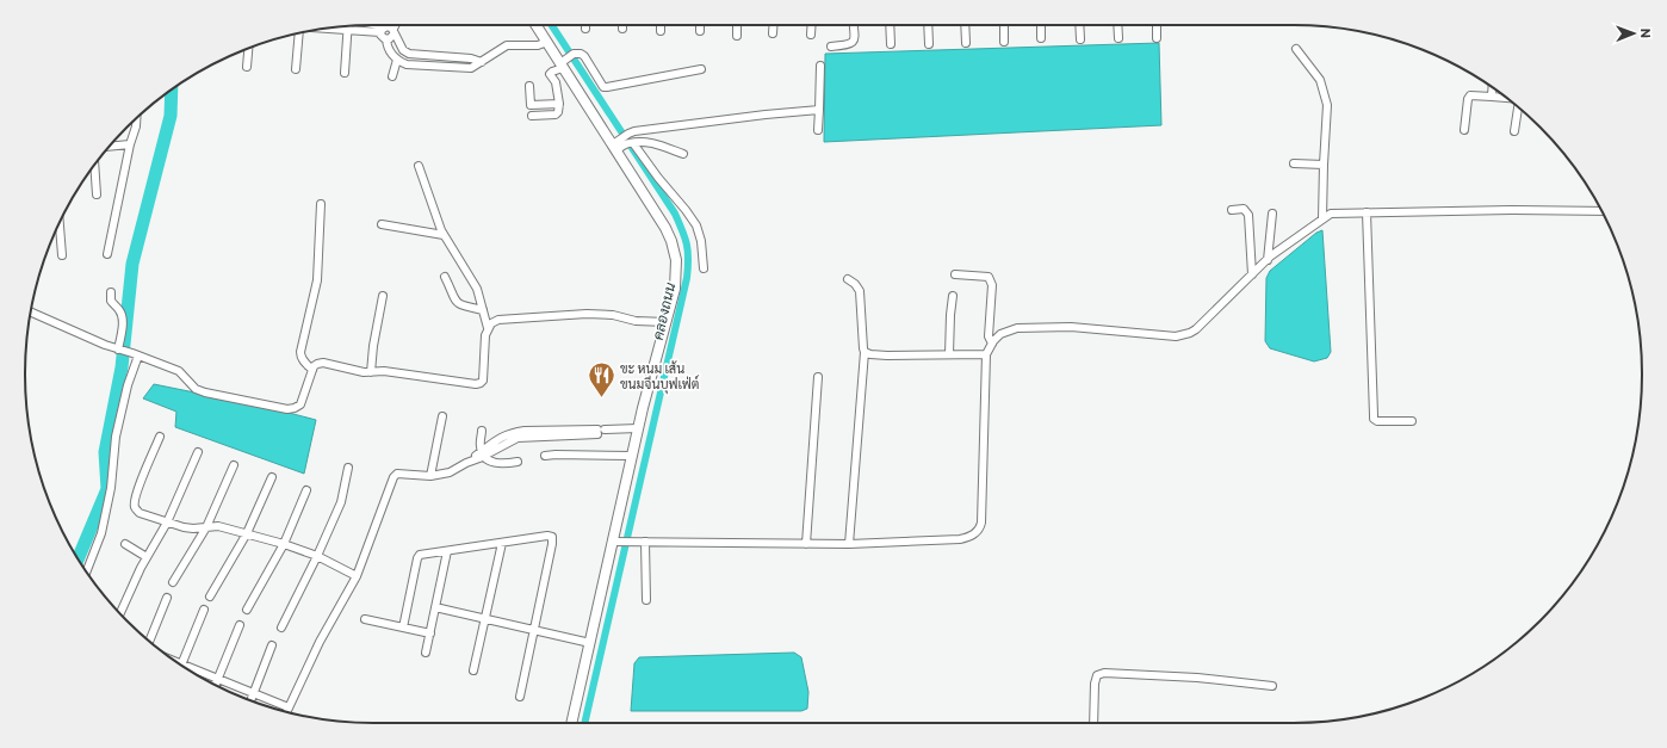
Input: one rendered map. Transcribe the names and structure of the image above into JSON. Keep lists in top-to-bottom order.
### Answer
{
  "water": ["คลองถนน"],
  "places": {
    "restaurant": ["ขะ หนม เส้น ขนมจีนบุฟเฟ่ต์"]
  },
  "north": "right"
}
